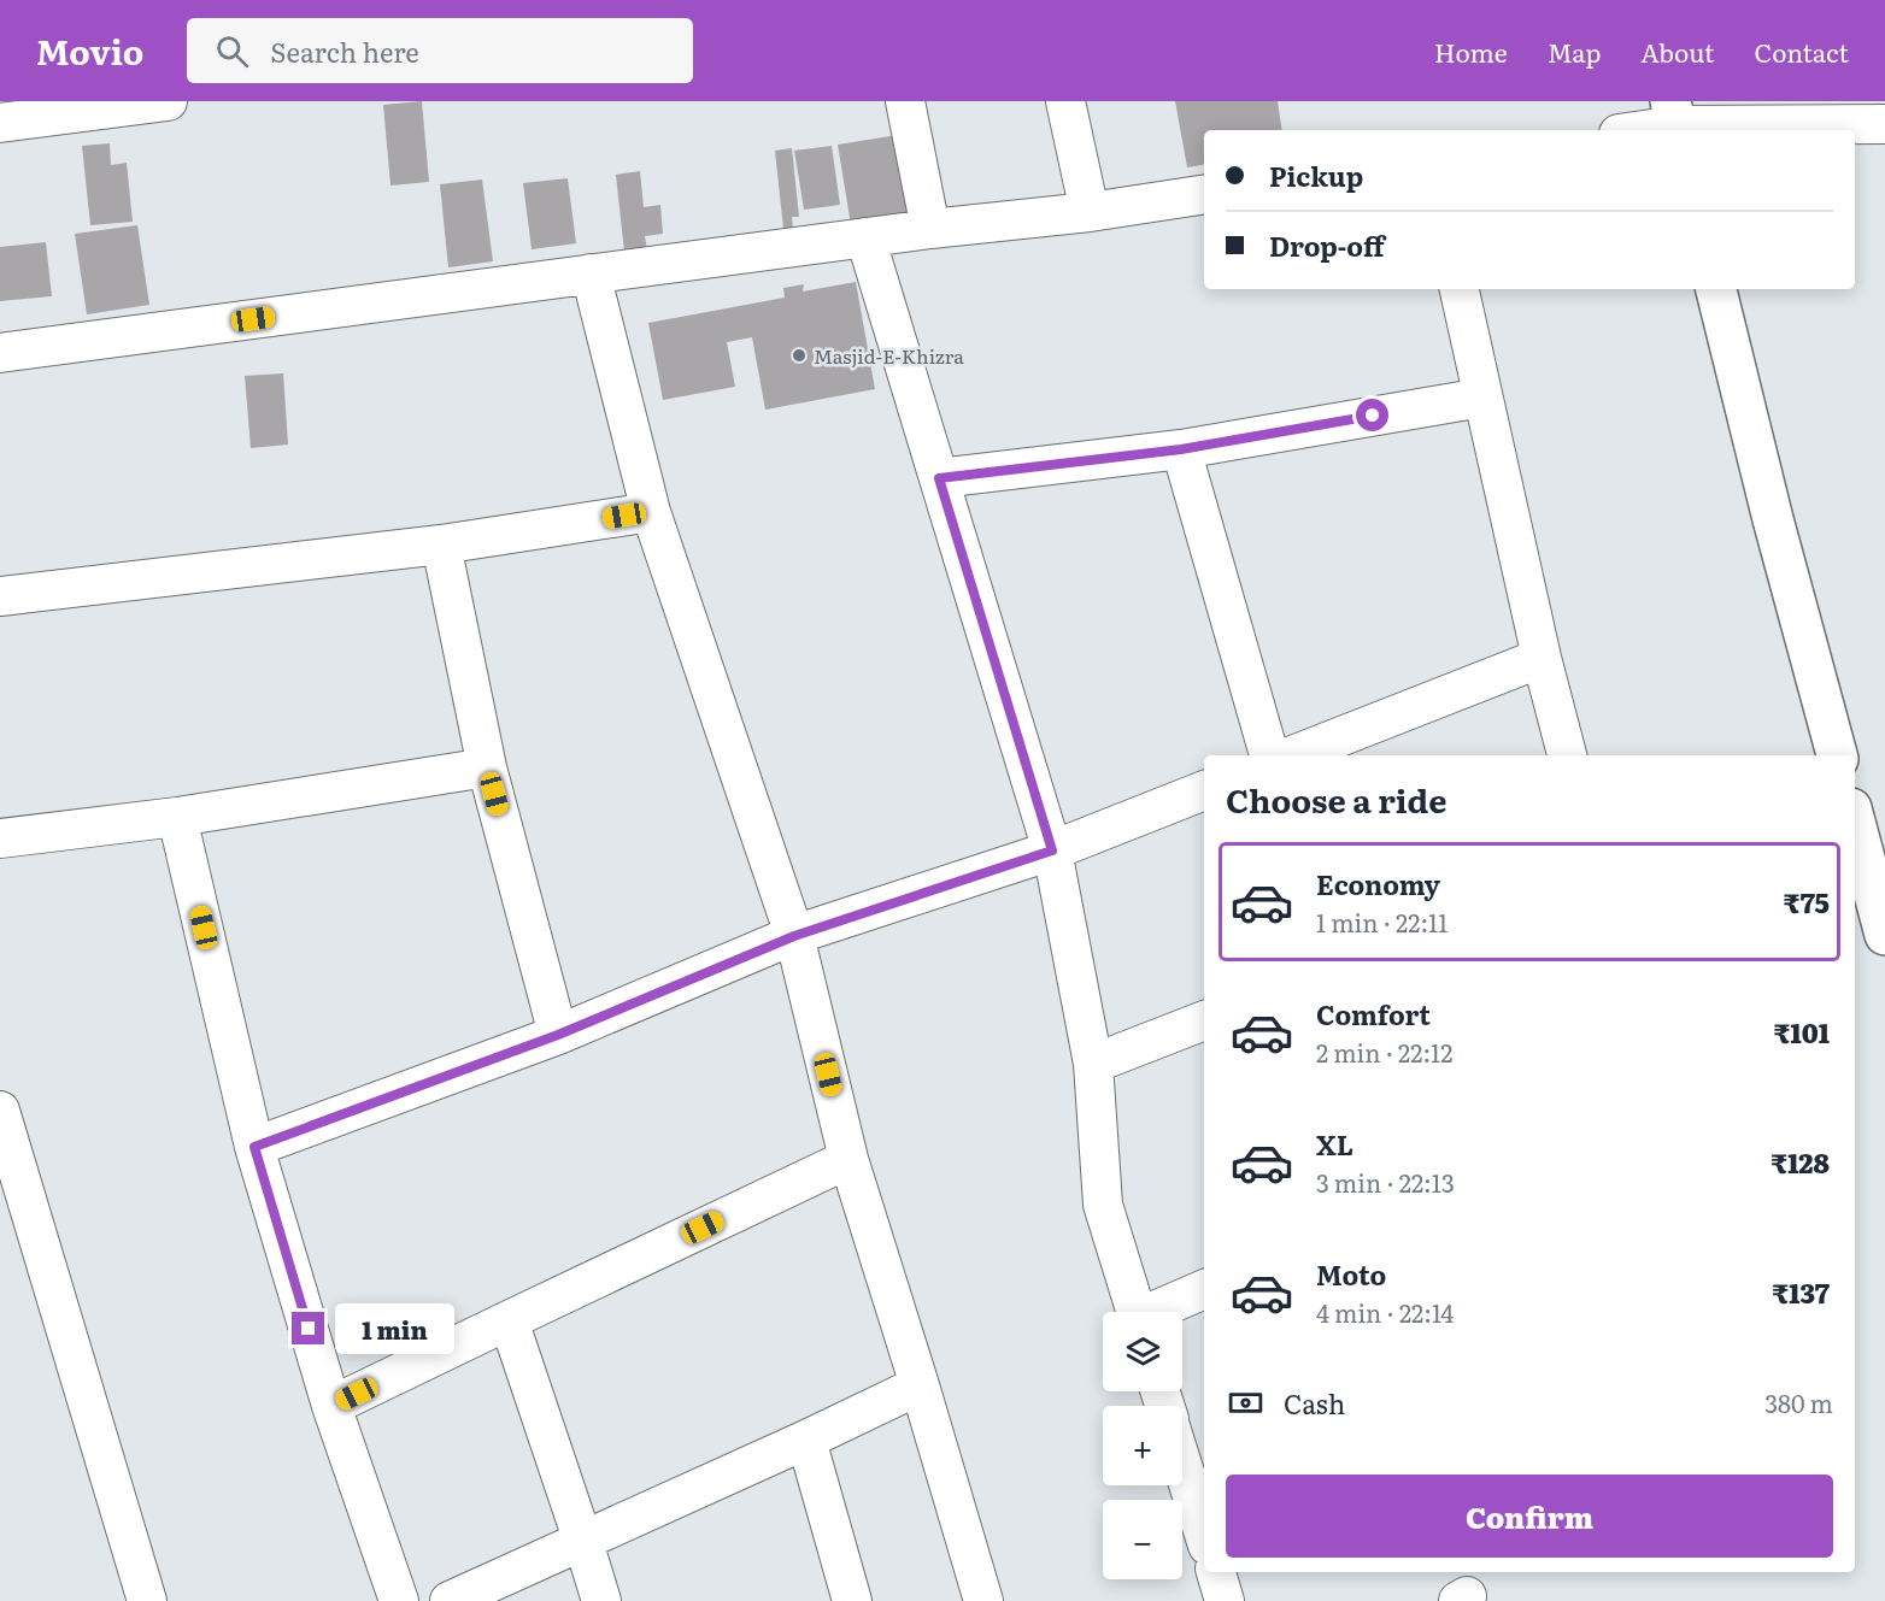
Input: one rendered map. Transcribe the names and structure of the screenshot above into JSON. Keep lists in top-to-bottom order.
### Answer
{
  "places": ["Masjid-E-Khizra"],
  "page": {
    "header": "Movio",
    "search": "Search here",
    "nav": [
      "Home",
      "Map",
      "About",
      "Contact"
    ],
    "banner": ["Pickup", "Drop-off"],
    "heading": "Choose a ride",
    "list": [
      {
        "name": "Economy",
        "note": "1 min · 22:11",
        "value": "₹75"
      },
      {
        "name": "Comfort",
        "note": "2 min · 22:12",
        "value": "₹101"
      },
      {
        "name": "XL",
        "note": "3 min · 22:13",
        "value": "₹128"
      },
      {
        "name": "Moto",
        "note": "4 min · 22:14",
        "value": "₹137"
      }
    ],
    "bubble": "1 min",
    "map_buttons": ["+", "−"],
    "pay": ["Cash", "380 m"],
    "buttons": "Confirm"
  }
}
